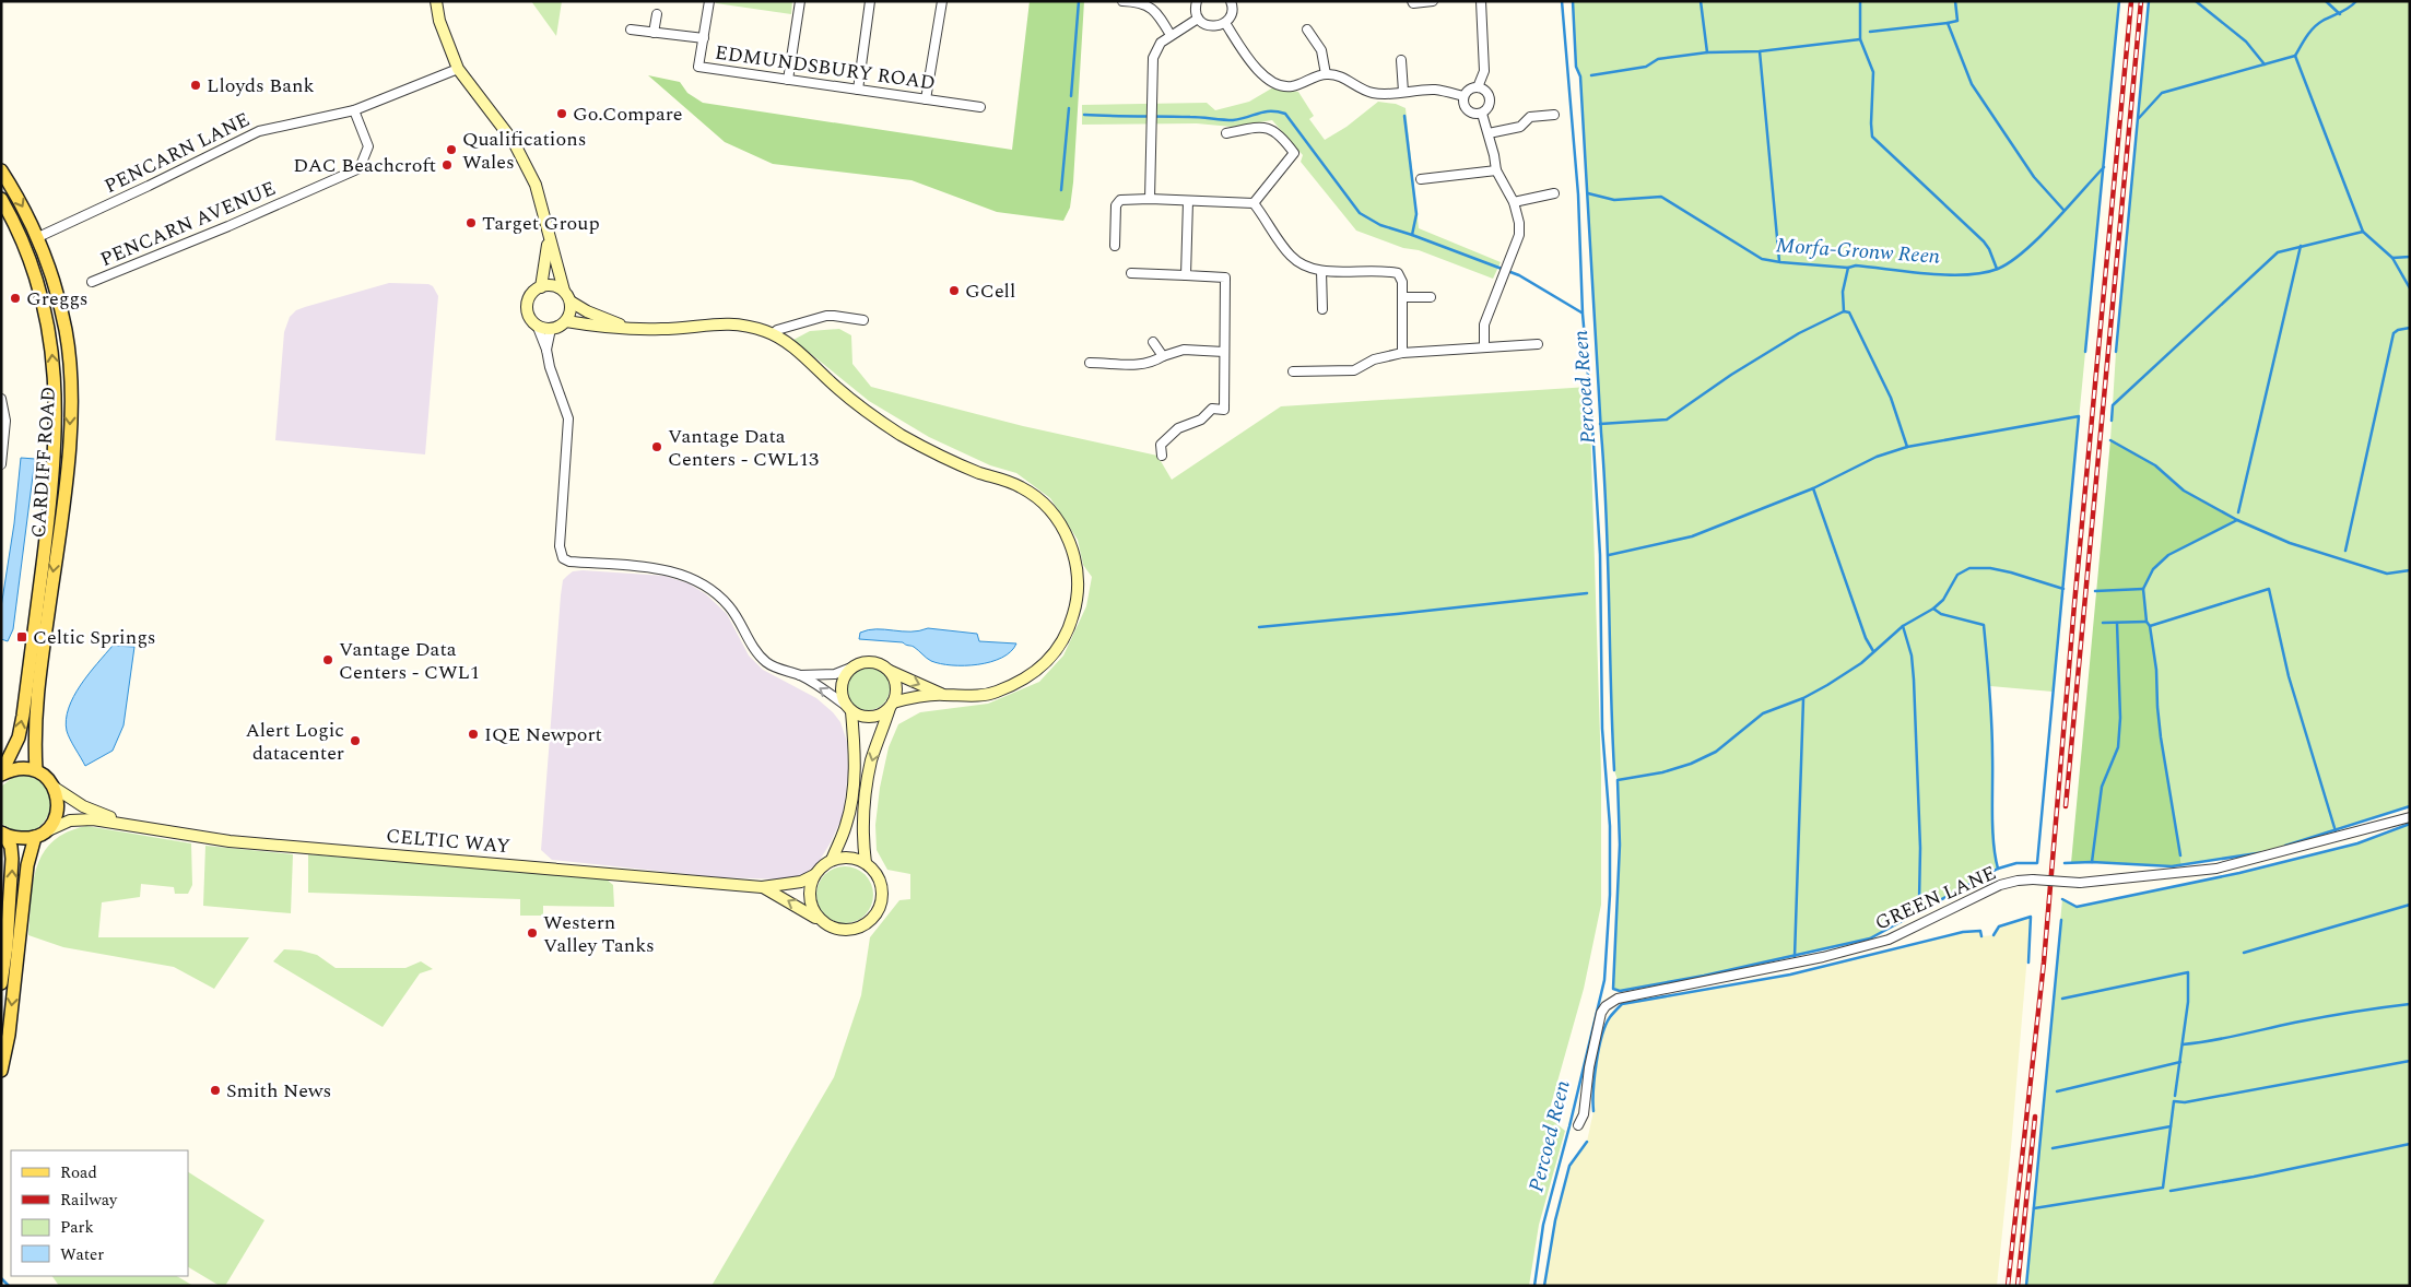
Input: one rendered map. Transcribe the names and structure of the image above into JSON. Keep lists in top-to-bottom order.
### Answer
{
  "streets": {
    "main road": ["CARDIFF ROAD"],
    "street": [
      "EDMUNDSBURY ROAD",
      "PENCARN LANE",
      "PENCARN AVENUE",
      "CELTIC WAY",
      "GREEN LANE"
    ]
  },
  "crossings": [
    ["PENCARN LANE", "PENCARN AVENUE"],
    ["PENCARN LANE", "CARDIFF ROAD"]
  ],
  "water": ["Morfa-Gronw Reen", "Percoed Reen"],
  "places": {
    "other": [
      "Lloyds Bank",
      "Go.Compare",
      "Qualifications Wales",
      "DAC Beachcroft",
      "Target Group",
      "GCell",
      "Greggs",
      "Vantage Data Centers - CWL13",
      "Vantage Data Centers - CWL1",
      "IQE Newport",
      "Alert Logic datacenter",
      "Western Valley Tanks",
      "Smith News"
    ],
    "transit": ["Celtic Springs"]
  },
  "legend": [
    "Road",
    "Railway",
    "Park",
    "Water"
  ]
}
